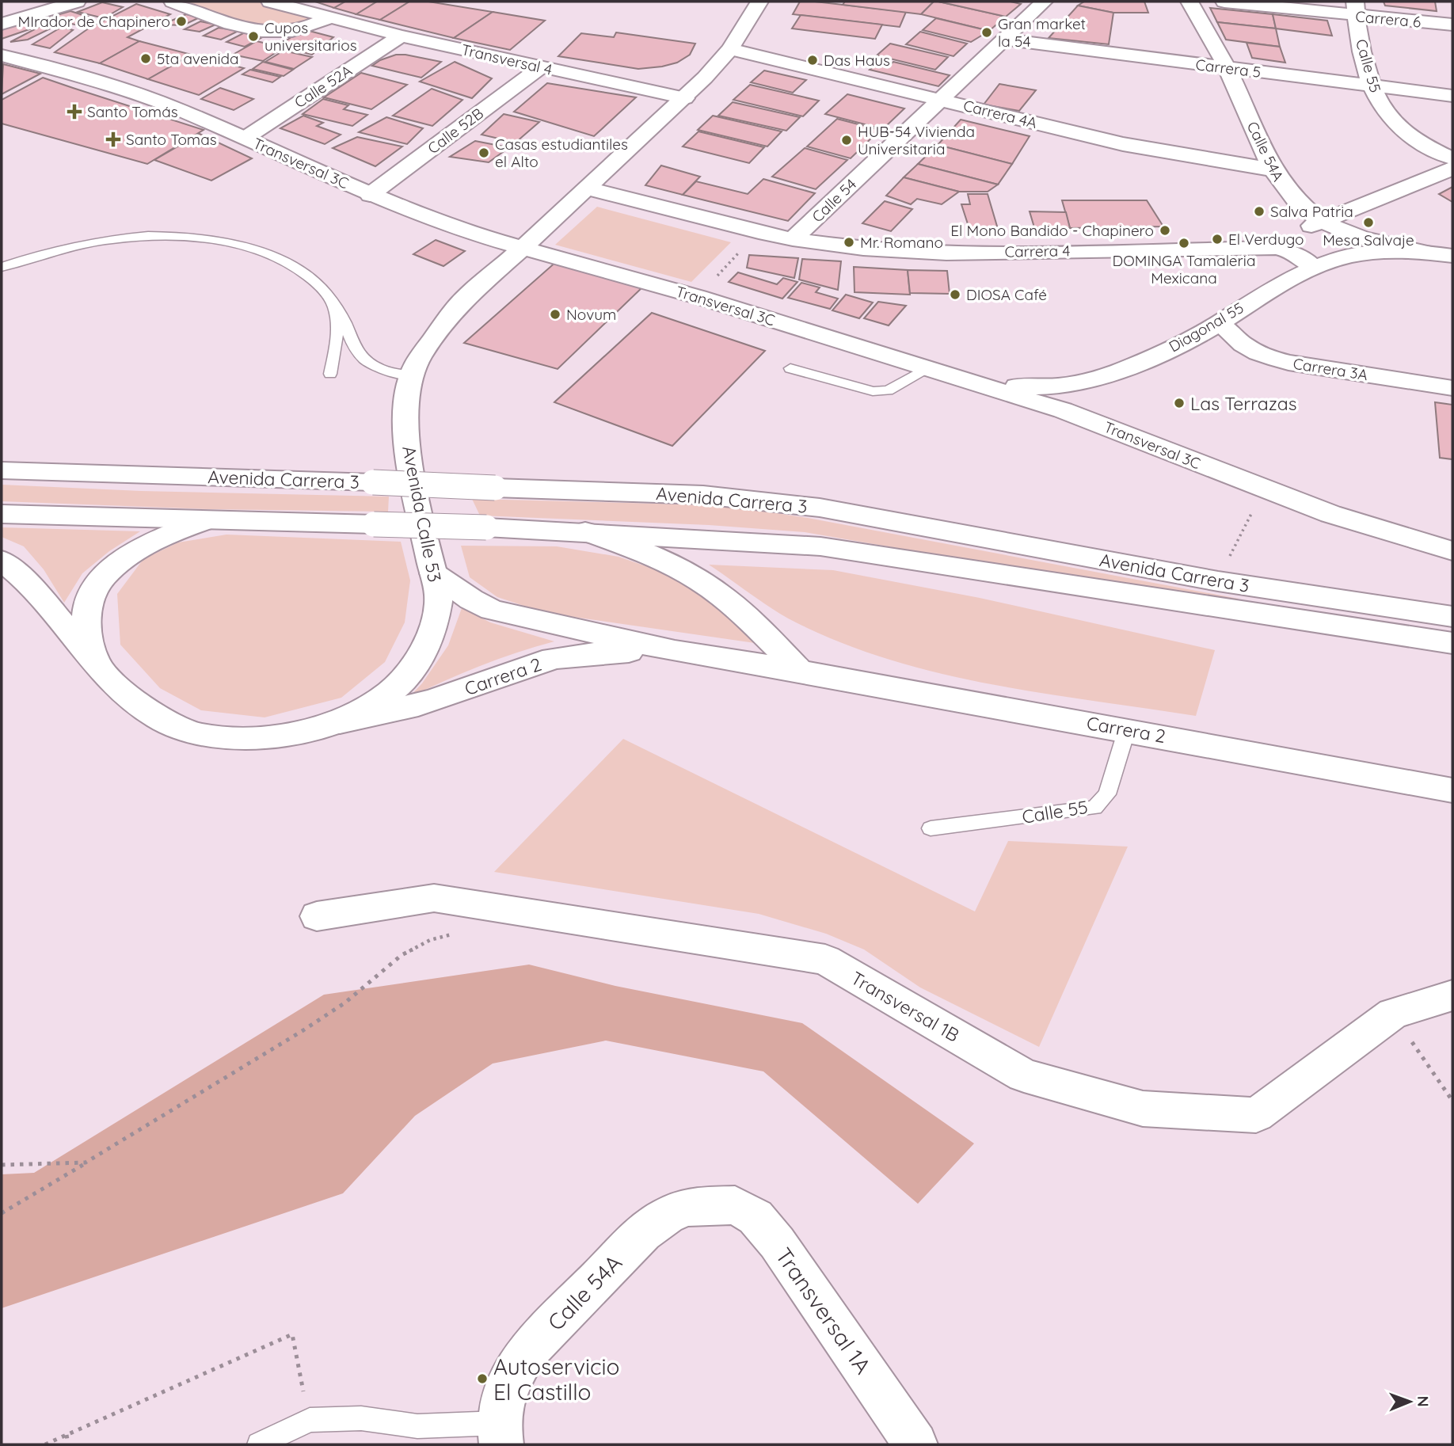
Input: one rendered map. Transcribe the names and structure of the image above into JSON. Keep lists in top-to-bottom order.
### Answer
{
  "streets": {
    "street": [
      "Carrera 6",
      "Transversal 4",
      "Calle 55",
      "Carrera 5",
      "Calle 52A",
      "Carrera 4A",
      "Calle 52B",
      "Calle 54A",
      "Transversal 3C",
      "Calle 54",
      "Carrera 4",
      "Diagonal 55",
      "Carrera 3A",
      "Avenida Carrera 3",
      "Avenida Calle 53",
      "Carrera 2",
      "Transversal 1B",
      "Transversal 1A"
    ]
  },
  "crossings": [
    ["Carrera 6", "Calle 55"],
    ["Transversal 4", "Calle 52A"],
    ["Transversal 4", "Calle 52B"],
    ["Transversal 4", "Avenida Calle 53"],
    ["Calle 55", "Carrera 5"],
    ["Calle 55", "Carrera 2"],
    ["Carrera 5", "Calle 54A"],
    ["Carrera 5", "Calle 54"],
    ["Calle 52A", "Transversal 3C"],
    ["Carrera 4A", "Calle 54A"],
    ["Carrera 4A", "Calle 54"],
    ["Carrera 4A", "Avenida Calle 53"],
    ["Calle 52B", "Transversal 3C"],
    ["Calle 54A", "Diagonal 55"],
    ["Calle 54A", "Transversal 1A"],
    ["Transversal 3C", "Diagonal 55"],
    ["Transversal 3C", "Avenida Calle 53"],
    ["Calle 54", "Carrera 4"],
    ["Carrera 4", "Diagonal 55"],
    ["Carrera 4", "Avenida Calle 53"],
    ["Diagonal 55", "Carrera 3A"],
    ["Avenida Calle 53", "Carrera 2"]
  ],
  "places": {
    "other": [
      "MIrador de Chapinero",
      "Gran market la 54",
      "Cupos universitarios",
      "5ta avenida",
      "Das Haus",
      "HUB-54 Vivienda Universitaria",
      "Casas estudiantiles el Alto",
      "Salva Patria",
      "Mesa Salvaje",
      "El Mono Bandido - Chapinero",
      "El Verdugo",
      "Mr. Romano",
      "DOMINGA Tamaleria Mexicana",
      "DIOSA Café",
      "Novum",
      "Las Terrazas",
      "Autoservicio El Castillo"
    ],
    "health": ["Santo Tomás", "Santo Tomas"]
  },
  "north": "right"
}
